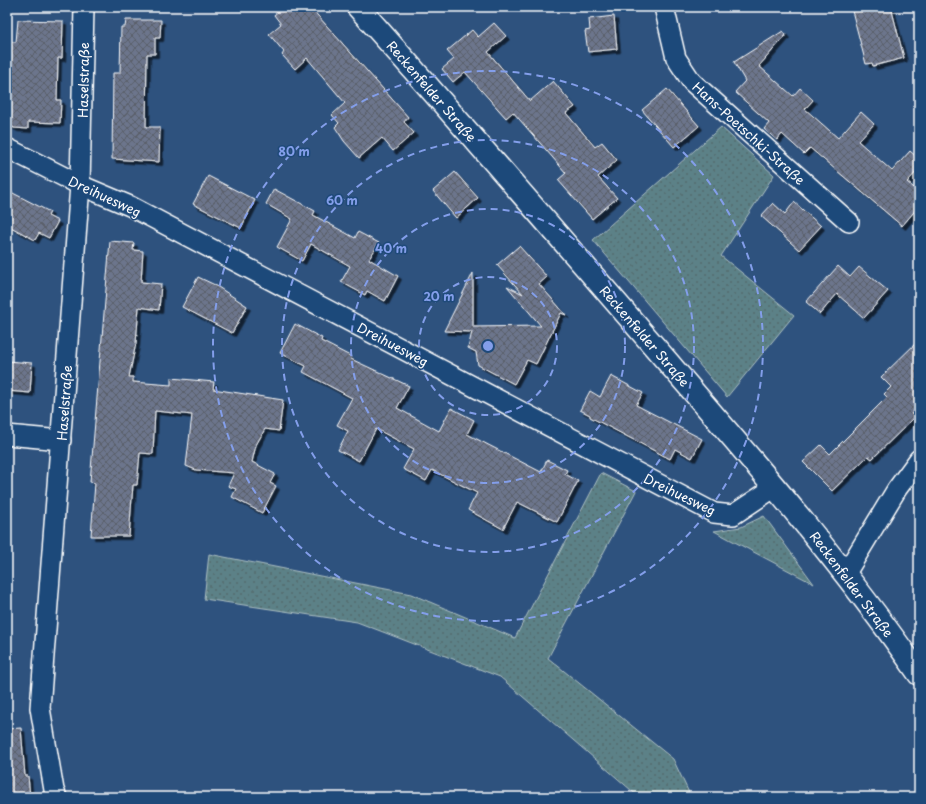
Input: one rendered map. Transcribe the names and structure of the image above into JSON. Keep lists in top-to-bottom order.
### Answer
{
  "streets": {
    "street": [
      "Haselstraße",
      "Reckenfelder Straße",
      "Hans-Poetschki-Straße",
      "Dreihuesweg"
    ]
  },
  "crossings": [
    ["Haselstraße", "Dreihuesweg"],
    ["Reckenfelder Straße", "Dreihuesweg"]
  ],
  "rings": [
    "80 m",
    "60 m",
    "40 m",
    "20 m"
  ]
}
